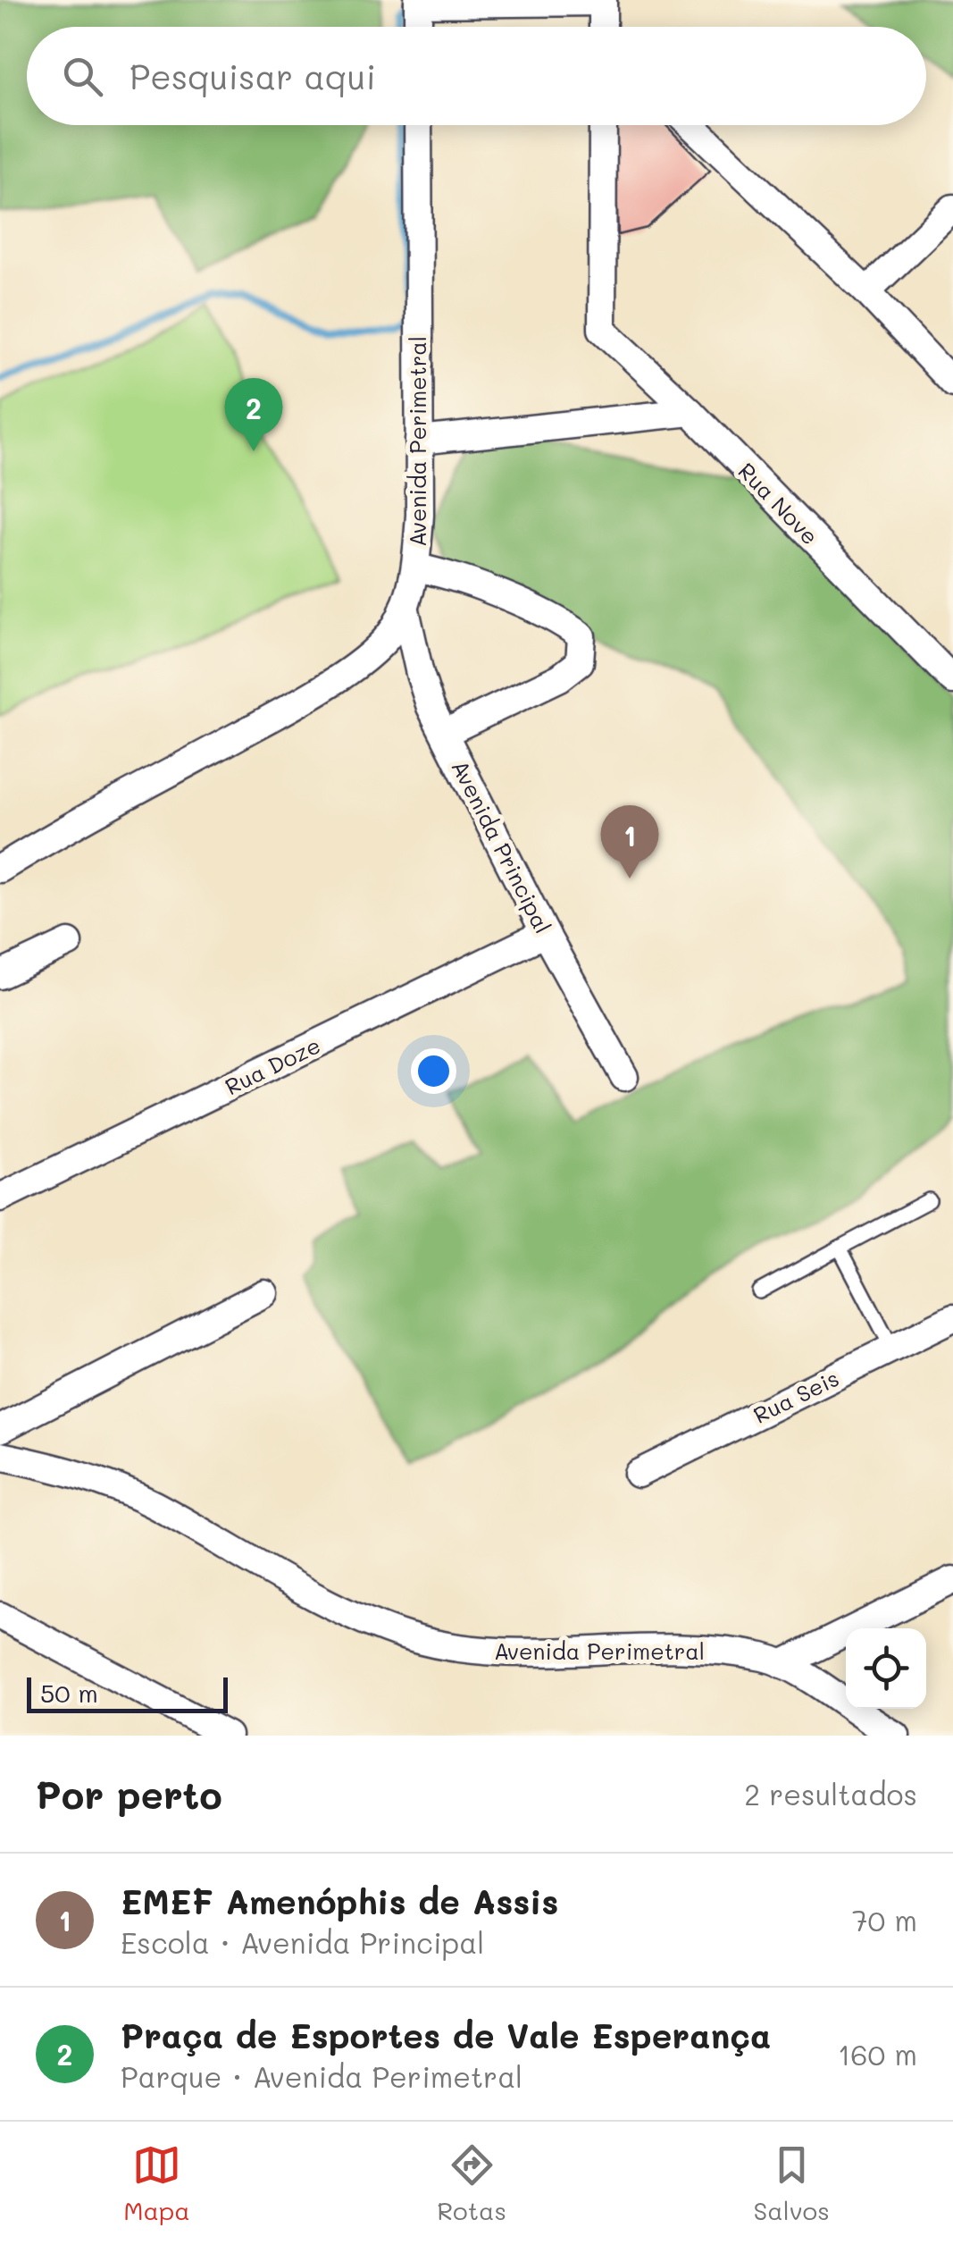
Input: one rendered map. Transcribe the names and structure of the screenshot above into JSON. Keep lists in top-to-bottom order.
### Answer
{
  "streets": {
    "street": [
      "Avenida Perimetral",
      "Rua Nove",
      "Avenida Principal",
      "Rua Doze",
      "Rua Seis"
    ]
  },
  "crossings": [
    ["Avenida Perimetral", "Avenida Principal"],
    ["Avenida Principal", "Rua Doze"]
  ],
  "scale_bar": "50 m",
  "page": {
    "search": "Pesquisar aqui",
    "pins": ["2", "1"],
    "scale": "50 m",
    "heading": ["Por perto", "2 resultados"],
    "list": [
      {
        "mark": "1",
        "name": "EMEF Amenóphis de Assis",
        "note": "Escola · Avenida Principal",
        "value": "70 m"
      },
      {
        "mark": "2",
        "name": "Praça de Esportes de Vale Esperança",
        "note": "Parque · Avenida Perimetral",
        "value": "160 m"
      }
    ],
    "nav": ["Mapa", "Rotas", "Salvos"]
  }
}
